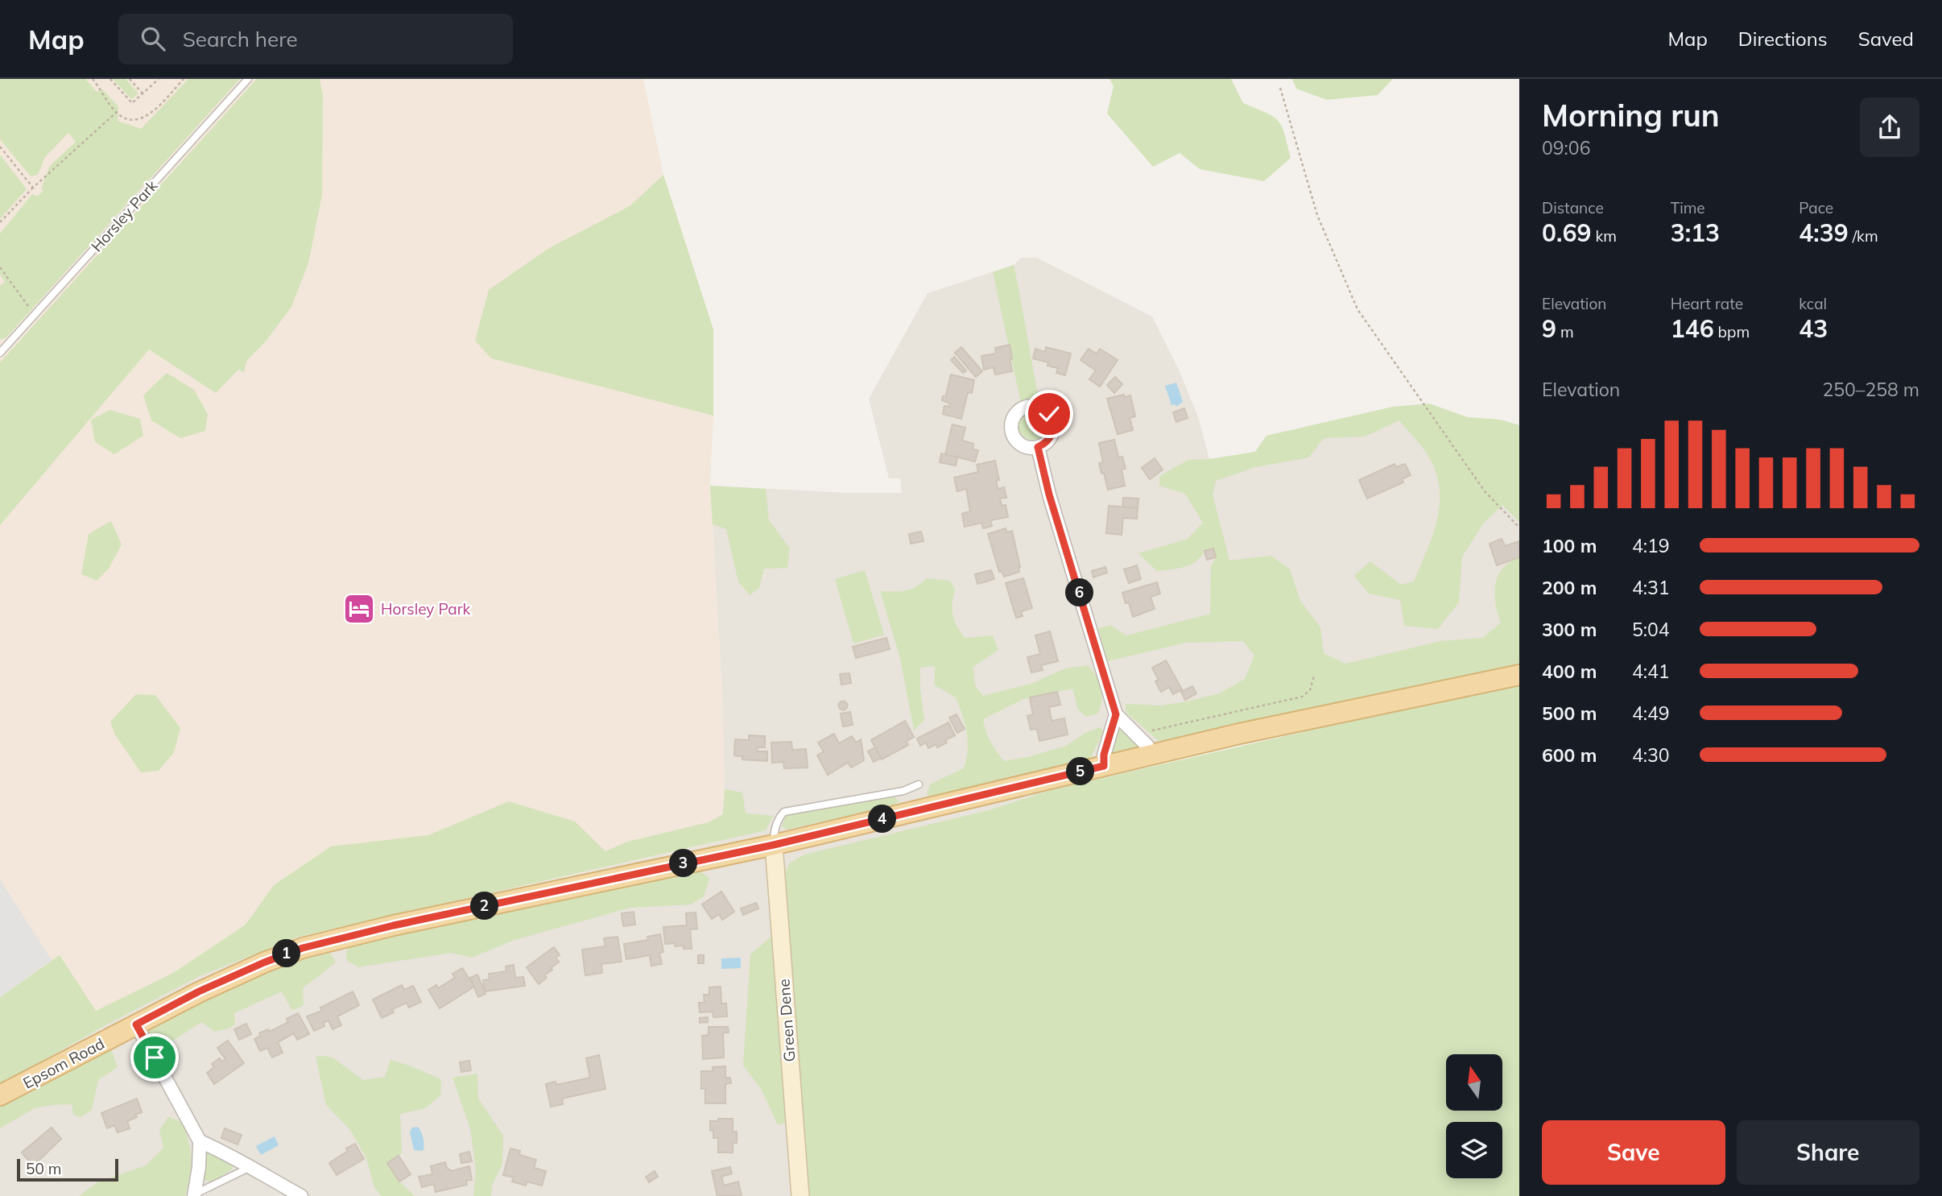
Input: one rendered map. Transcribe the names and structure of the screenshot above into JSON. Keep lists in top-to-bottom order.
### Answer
{
  "streets": {
    "main road": ["Epsom Road"],
    "street": ["Green Dene"],
    "lane": ["Horsley Park"]
  },
  "crossings": [
    ["Green Dene", "Epsom Road"]
  ],
  "places": {
    "hotel": ["Horsley Park"]
  },
  "scale_bar": "50 m",
  "north": "top",
  "page": {
    "header": "Map",
    "search": "Search here",
    "nav": ["Map", "Directions", "Saved"],
    "heading": ["Morning run", "09:06"],
    "stats": [
      ["Distance", "0.69 km"],
      ["Time", "3:13"],
      ["Pace", "4:39 /km"],
      ["Elevation", "9 m"],
      ["Heart rate", "146 bpm"],
      ["kcal", "43"]
    ],
    "chart": ["Elevation", "250–258 m"],
    "list": [
      {
        "name": "100 m",
        "note": "4:19"
      },
      {
        "name": "200 m",
        "note": "4:31"
      },
      {
        "name": "300 m",
        "note": "5:04"
      },
      {
        "name": "400 m",
        "note": "4:41"
      },
      {
        "name": "500 m",
        "note": "4:49"
      },
      {
        "name": "600 m",
        "note": "4:30"
      }
    ],
    "pins": [
      "6",
      "5",
      "4",
      "3",
      "2",
      "1"
    ],
    "buttons": ["Save", "Share"],
    "scale": "50 m"
  }
}
